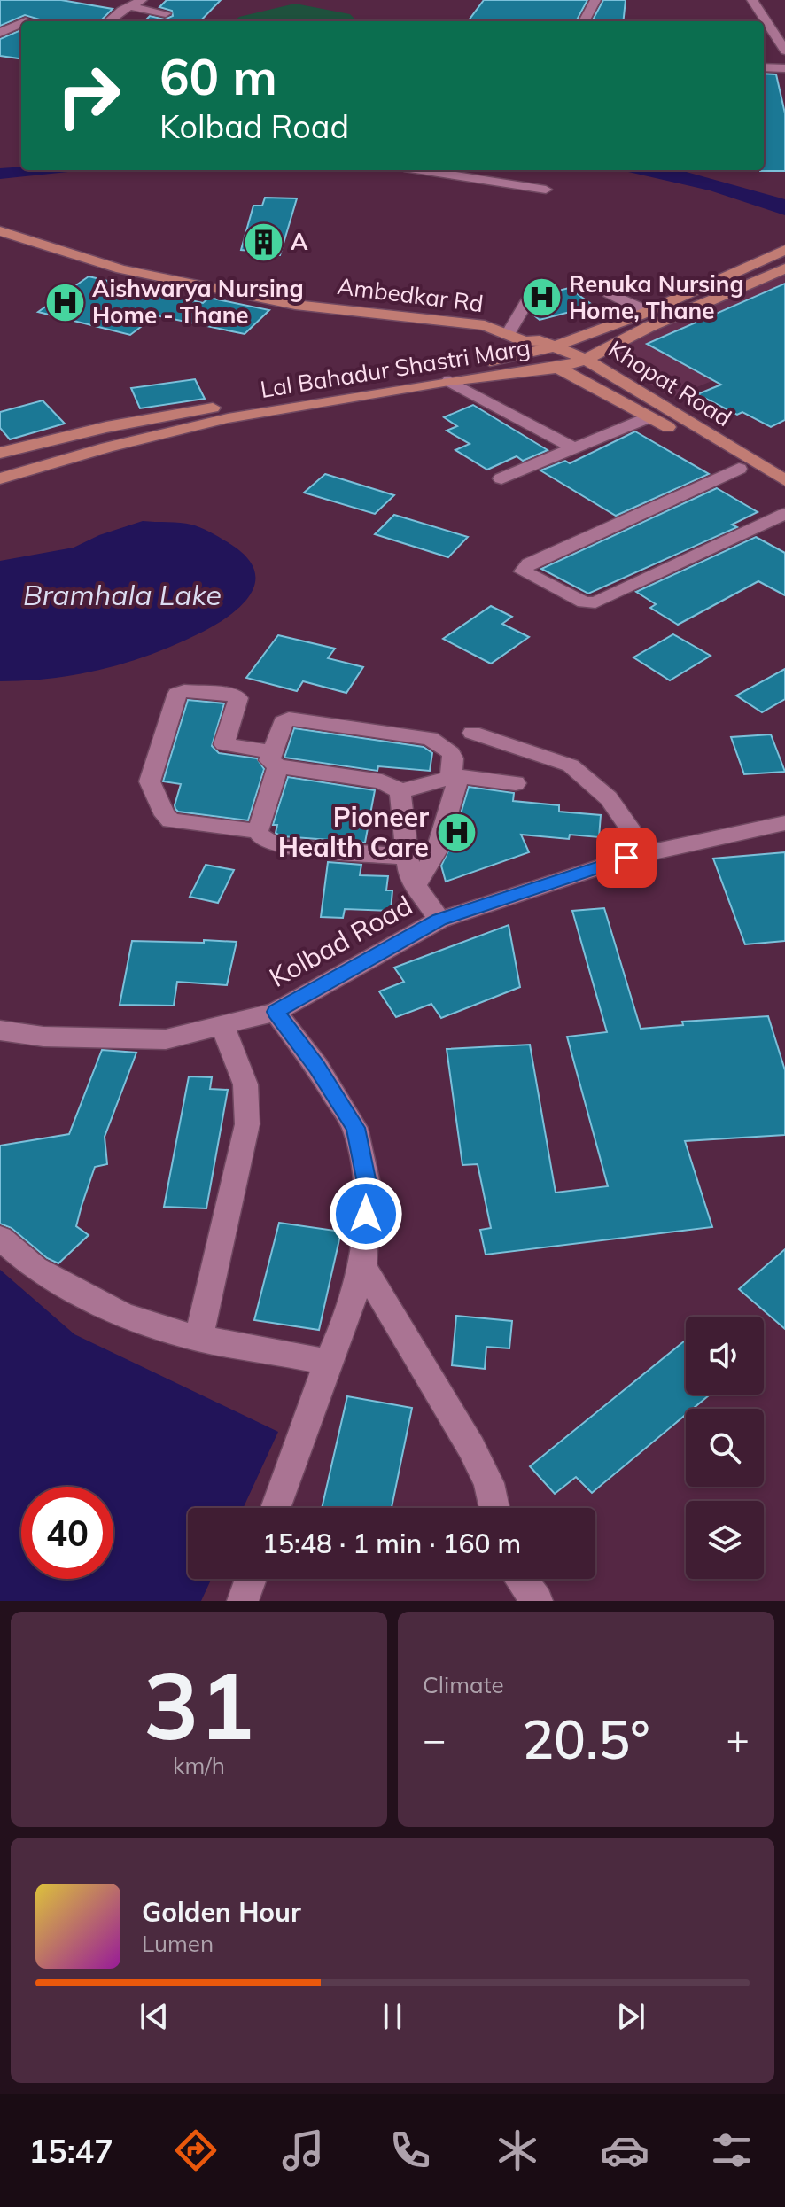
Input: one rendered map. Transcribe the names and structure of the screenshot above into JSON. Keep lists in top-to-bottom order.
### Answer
{
  "streets": {
    "main road": ["Ambedkar Rd", "Lal Bahadur Shastri Marg", "Khopat Road"],
    "street": ["Kolbad Road"]
  },
  "crossings": [
    ["Ambedkar Rd", "Lal Bahadur Shastri Marg"],
    ["Ambedkar Rd", "Khopat Road"],
    ["Lal Bahadur Shastri Marg", "Khopat Road"]
  ],
  "water": ["Bramhala Lake"],
  "places": {
    "building": ["A"],
    "hospital": ["Renuka Nursing Home, Thane", "Aishwarya Nursing Home - Thane", "Pioneer Health Care"]
  },
  "page": {
    "turn": ["60 m", "Kolbad Road"],
    "limit": "40",
    "trip": "15:48 · 1 min · 160 m",
    "tile": [
      ["31", "km/h"],
      "Climate"
    ],
    "heat": ["−", "20.5°", "+"],
    "song": ["Golden Hour", "Lumen"],
    "tabs": "15:47"
  }
}
